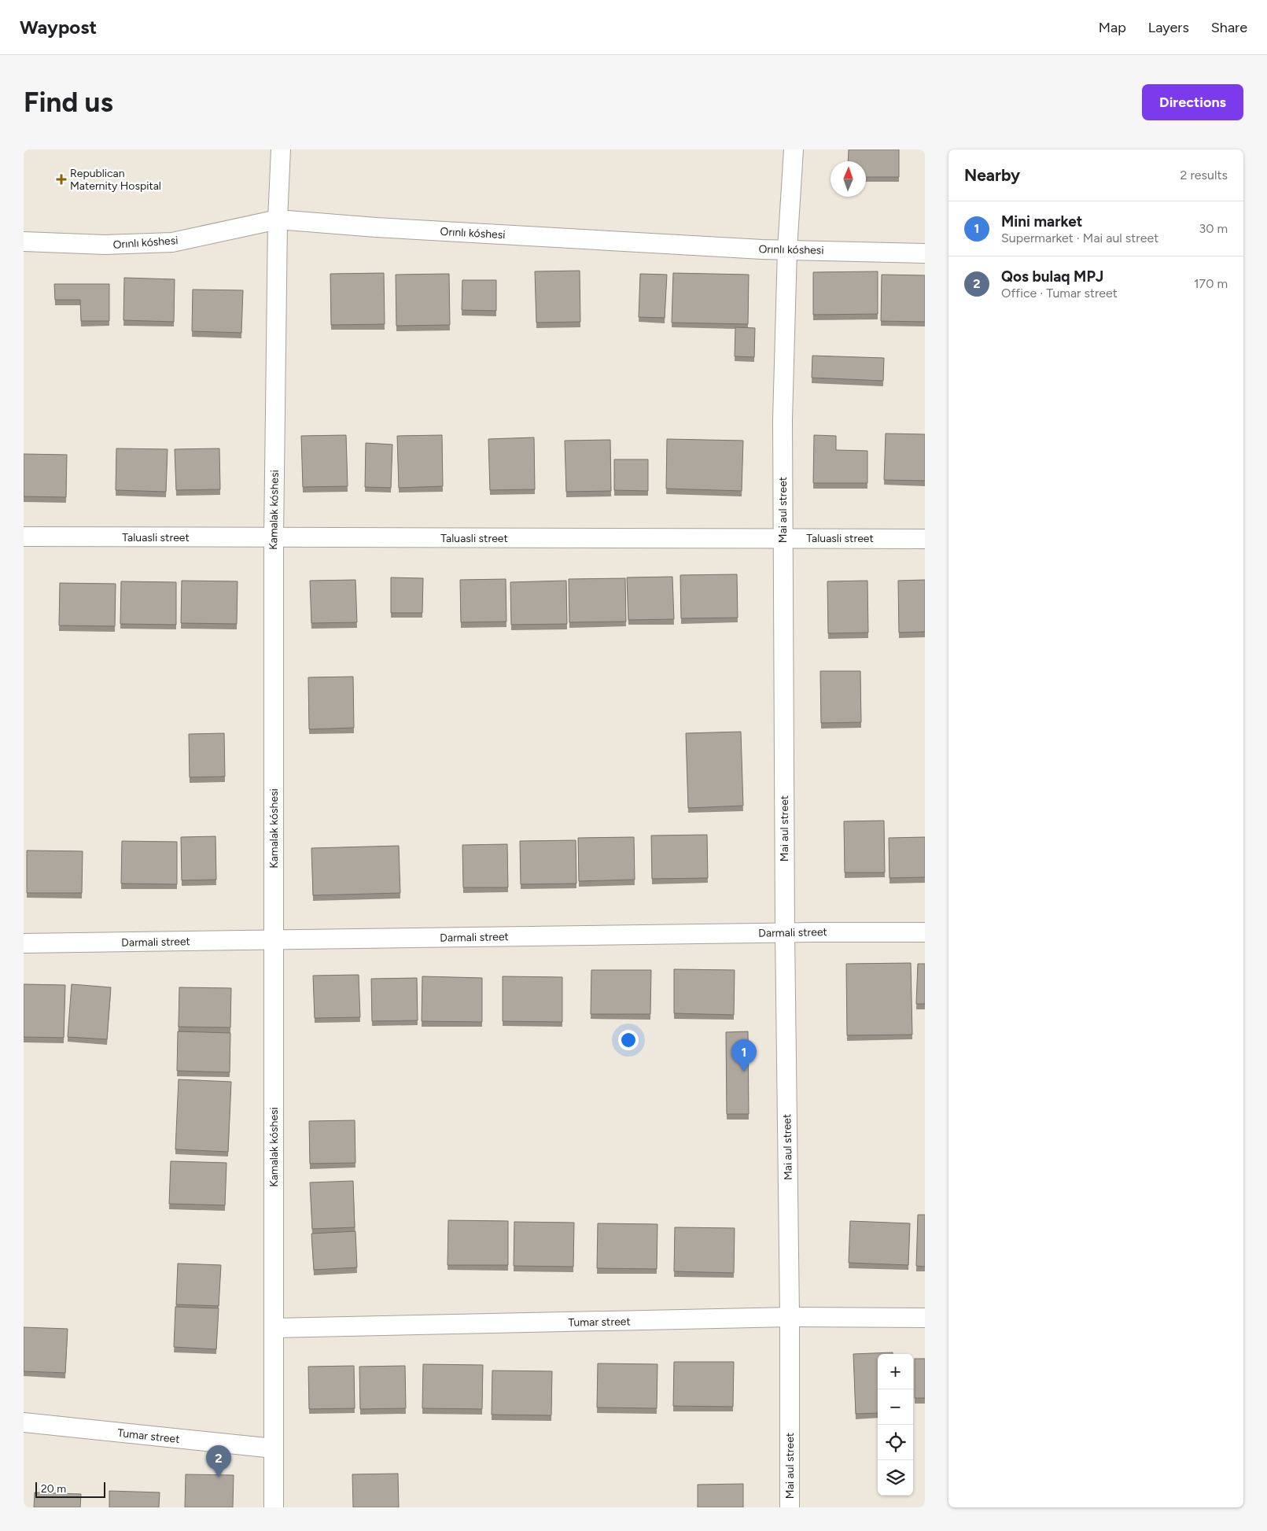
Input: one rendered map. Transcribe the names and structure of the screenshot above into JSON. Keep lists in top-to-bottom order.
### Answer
{
  "streets": {
    "street": [
      "Orınlı kóshesi",
      "Kamalak kóshesi",
      "Mai aul street",
      "Taluasli street",
      "Darmali street",
      "Tumar street"
    ]
  },
  "crossings": [
    ["Orınlı kóshesi", "Kamalak kóshesi"],
    ["Orınlı kóshesi", "Mai aul street"],
    ["Kamalak kóshesi", "Taluasli street"],
    ["Kamalak kóshesi", "Darmali street"],
    ["Kamalak kóshesi", "Tumar street"],
    ["Mai aul street", "Taluasli street"],
    ["Mai aul street", "Darmali street"],
    ["Mai aul street", "Tumar street"]
  ],
  "places": {
    "health": ["Republican Maternity Hospital"]
  },
  "scale_bar": "20 m",
  "north": "top",
  "page": {
    "header": "Waypost",
    "nav": ["Map", "Layers", "Share"],
    "buttons": "Directions",
    "title": "Find us",
    "heading": ["Nearby", "2 results"],
    "list": [
      {
        "mark": "1",
        "name": "Mini market",
        "note": "Supermarket · Mai aul street",
        "value": "30 m"
      },
      {
        "mark": "2",
        "name": "Qos bulaq MPJ",
        "note": "Office · Tumar street",
        "value": "170 m"
      }
    ],
    "pins": ["1", "2"],
    "map_buttons": ["+", "−"],
    "scale": "20 m"
  }
}
